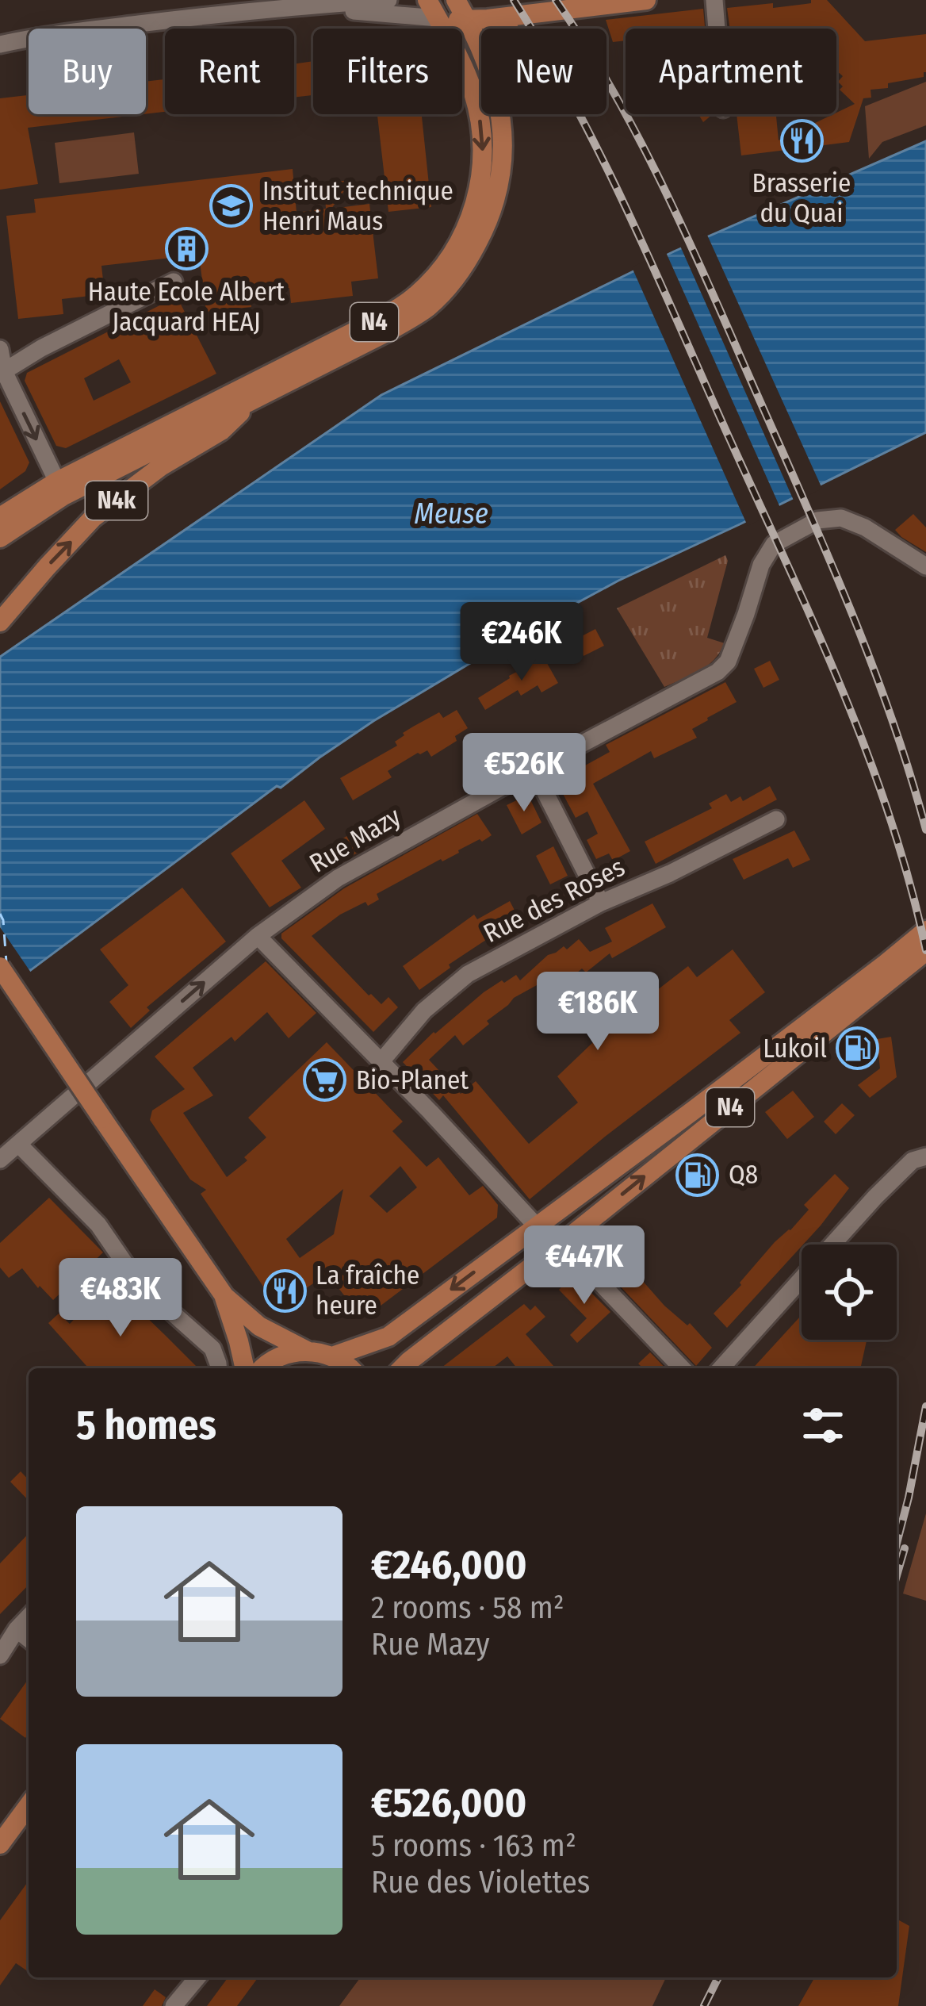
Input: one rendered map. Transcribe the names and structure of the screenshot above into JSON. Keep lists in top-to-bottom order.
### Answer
{
  "streets": {
    "main road": ["N4", "N4k"],
    "street": ["Rue Mazy", "Rue des Roses"]
  },
  "crossings": [
    ["N4", "N4k"]
  ],
  "water": ["Meuse"],
  "places": {
    "restaurant": ["Brasserie du Quai", "La fraîche heure"],
    "school or university": ["Institut technique Henri Maus"],
    "building": ["Haute Ecole Albert Jacquard HEAJ"],
    "fuel station": ["Lukoil", "Q8"],
    "supermarket": ["Bio-Planet"]
  },
  "page": {
    "chip": [
      "Buy",
      "Rent",
      "Filters",
      "New",
      "Apartment"
    ],
    "price": [
      "€246K",
      "€526K",
      "€186K",
      "€447K",
      "€483K"
    ],
    "heading": "5 homes",
    "list": [
      {
        "name": "€246,000",
        "note": "2 rooms · 58 m² · Rue Mazy"
      },
      {
        "name": "€526,000",
        "note": "5 rooms · 163 m² · Rue des Violettes"
      }
    ]
  }
}
